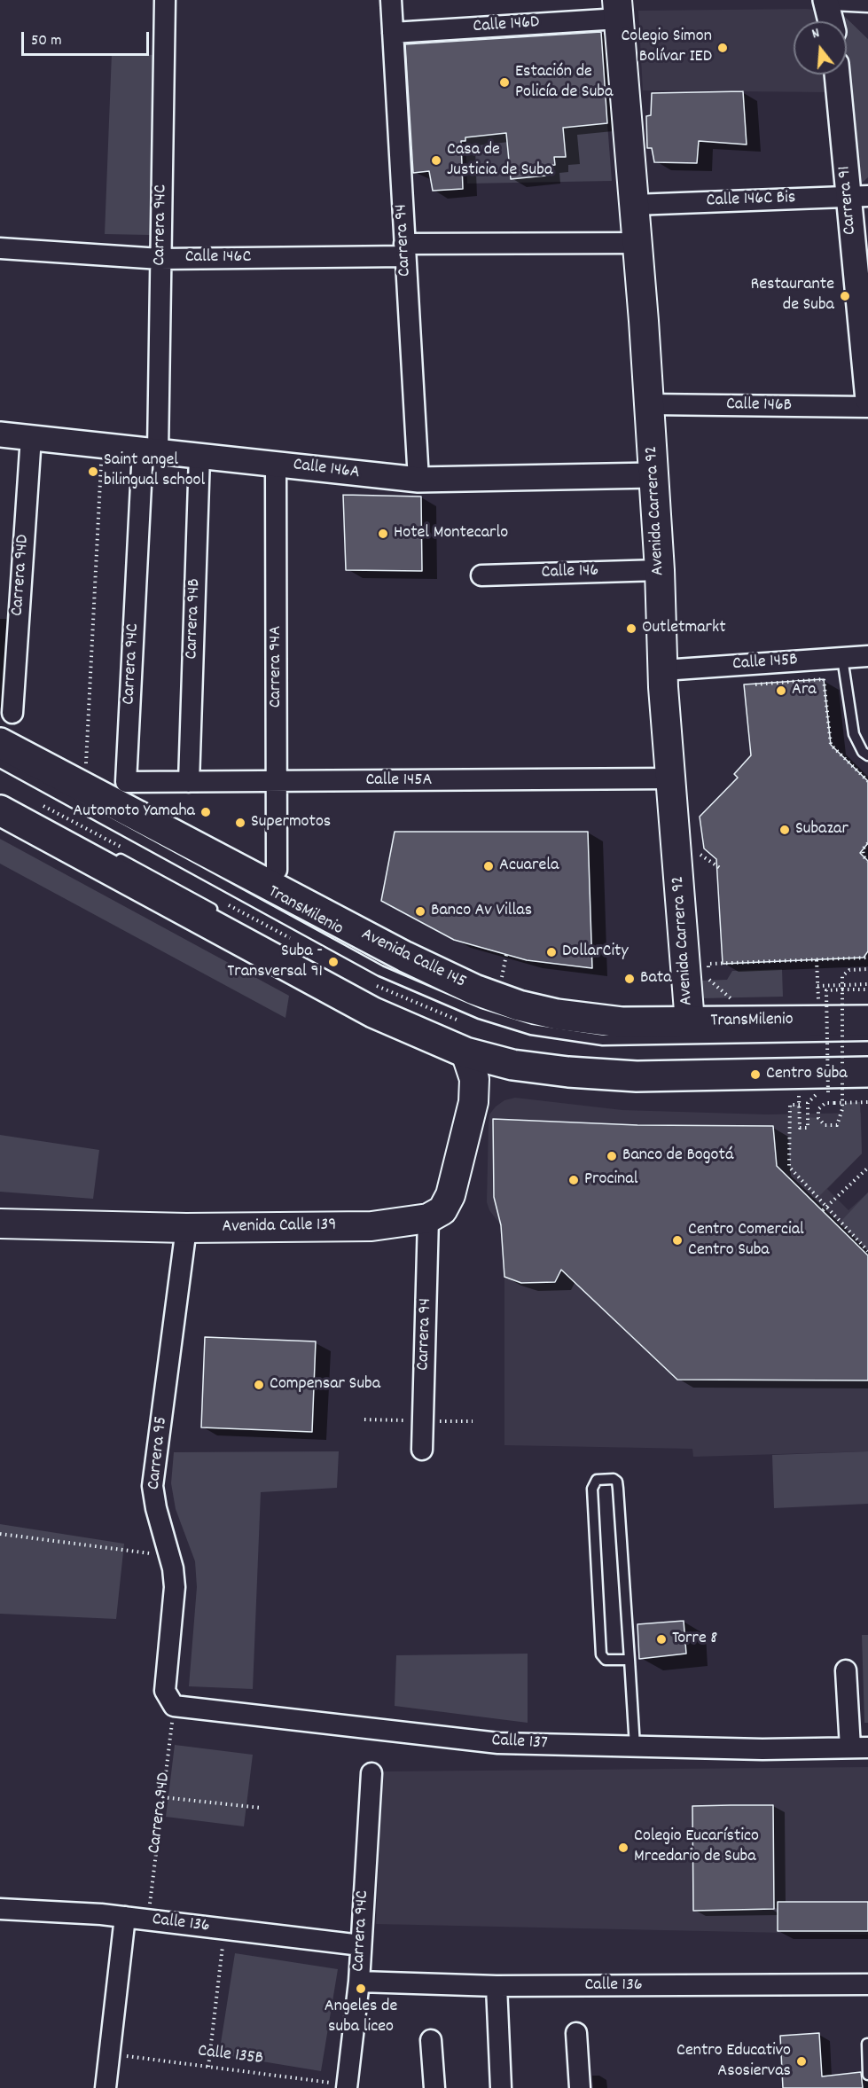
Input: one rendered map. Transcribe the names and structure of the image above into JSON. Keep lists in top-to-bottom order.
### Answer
{
  "streets": {
    "main road": ["Avenida Carrera 92", "Avenida Calle 145", "Avenida Calle 139"],
    "street": [
      "Calle 146D",
      "Calle 146C Bis",
      "Carrera 91",
      "Carrera 94C",
      "Carrera 94",
      "Calle 146C",
      "Calle 146B",
      "Calle 146A",
      "Calle 146",
      "Carrera 94D",
      "Carrera 94B",
      "Calle 145B",
      "Carrera 94A",
      "Calle 145A",
      "Carrera 95",
      "Calle 137",
      "Calle 136"
    ],
    "lane": ["TransMilenio"],
    "path": ["Calle 135B"]
  },
  "crossings": [
    ["Calle 146D", "Carrera 94"],
    ["Calle 146D", "Avenida Carrera 92"],
    ["Calle 146C Bis", "Carrera 91"],
    ["Calle 146C Bis", "Avenida Carrera 92"],
    ["Carrera 94C", "Calle 146C"],
    ["Carrera 94C", "Calle 146A"],
    ["Carrera 94C", "Calle 145A"],
    ["Carrera 94C", "Calle 136"],
    ["Carrera 94C", "Calle 135B"],
    ["Carrera 94", "Calle 146C"],
    ["Carrera 94", "Calle 146A"],
    ["Carrera 94", "Avenida Calle 139"],
    ["Calle 146C", "Avenida Carrera 92"],
    ["Calle 146B", "Avenida Carrera 92"],
    ["Calle 146A", "Avenida Carrera 92"],
    ["Calle 146A", "Carrera 94D"],
    ["Calle 146A", "Carrera 94B"],
    ["Calle 146A", "Carrera 94A"],
    ["Avenida Carrera 92", "Calle 146"],
    ["Avenida Carrera 92", "Calle 145B"],
    ["Avenida Carrera 92", "Calle 145A"],
    ["Avenida Carrera 92", "Avenida Calle 145"],
    ["Carrera 94D", "Carrera 95"],
    ["Carrera 94D", "Calle 137"],
    ["Carrera 94D", "Calle 136"],
    ["Carrera 94B", "Calle 145A"],
    ["Carrera 94A", "Calle 145A"],
    ["Avenida Calle 139", "Carrera 95"],
    ["Carrera 95", "Calle 137"]
  ],
  "places": [
    "Colegio Simon Bolívar IED",
    "Estación de Policía de Suba",
    "Casa de Justicia de Suba",
    "Restaurante de Suba",
    "Saint angel bilingual school",
    "Hotel Montecarlo",
    "Outletmarkt",
    "Ara",
    "Automoto Yamaha",
    "Supermotos",
    "Subazar",
    "Acuarela",
    "Banco Av Villas",
    "DollarCity",
    "Suba - Transversal 91",
    "Bata",
    "Centro Suba",
    "Banco de Bogotá",
    "Procinal",
    "Centro Comercial Centro Suba",
    "Compensar Suba",
    "Torre 8",
    "Colegio Eucarístico Mrcedario de Suba",
    "Angeles de suba liceo",
    "Centro Educativo Asosiervas"
  ],
  "scale_bar": "50 m",
  "north": "top"
}
